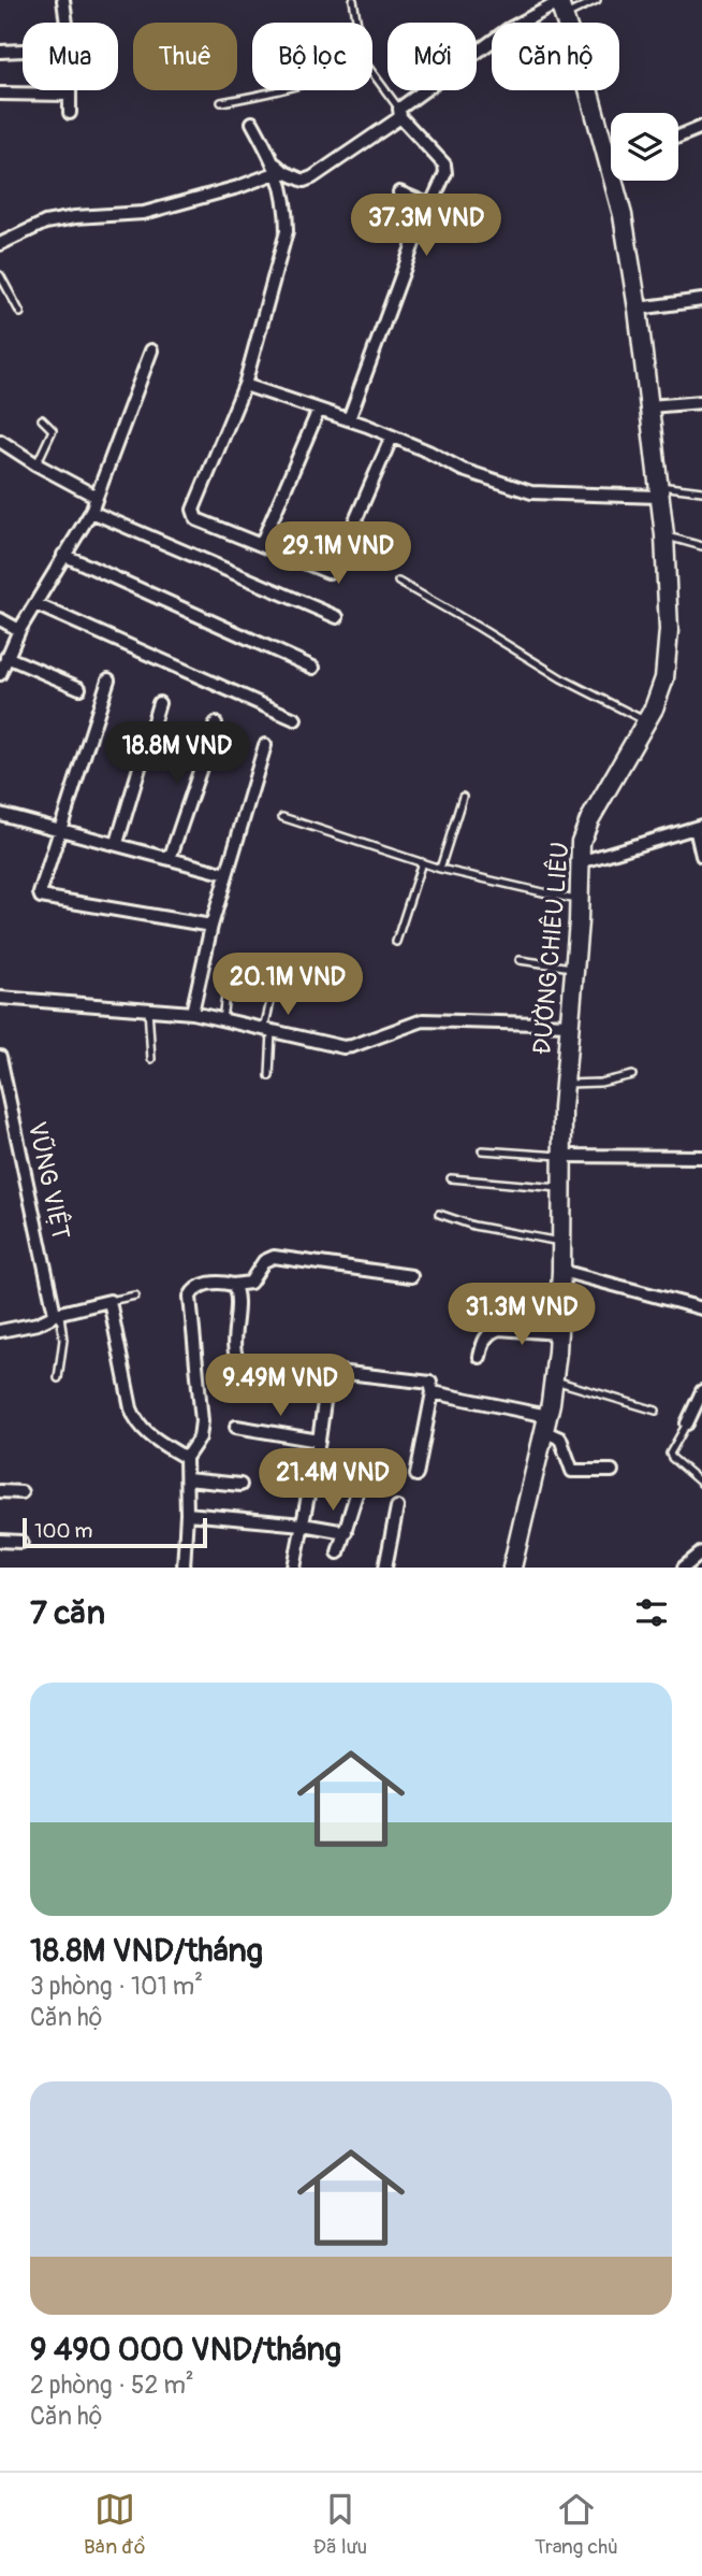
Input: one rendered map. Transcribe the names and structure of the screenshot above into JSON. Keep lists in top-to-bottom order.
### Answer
{
  "streets": {
    "street": ["ĐƯỜNG CHIÊU LIÊU", "VŨNG VIỆT"]
  },
  "scale_bar": "100 m",
  "page": {
    "chip": [
      "Mua",
      "Thuê",
      "Bộ lọc",
      "Mới",
      "Căn hộ"
    ],
    "price": [
      "37.3M VND",
      "29.1M VND",
      "18.8M VND",
      "20.1M VND",
      "31.3M VND",
      "9.49M VND",
      "21.4M VND"
    ],
    "scale": "100 m",
    "heading": "7 căn",
    "list": [
      {
        "name": "18.8M VND/tháng",
        "note": "3 phòng · 101 m² · Căn hộ"
      },
      {
        "name": "9 490 000 VND/tháng",
        "note": "2 phòng · 52 m² · Căn hộ"
      }
    ],
    "tabs": ["Bản đồ", "Đã lưu", "Trang chủ"]
  }
}
